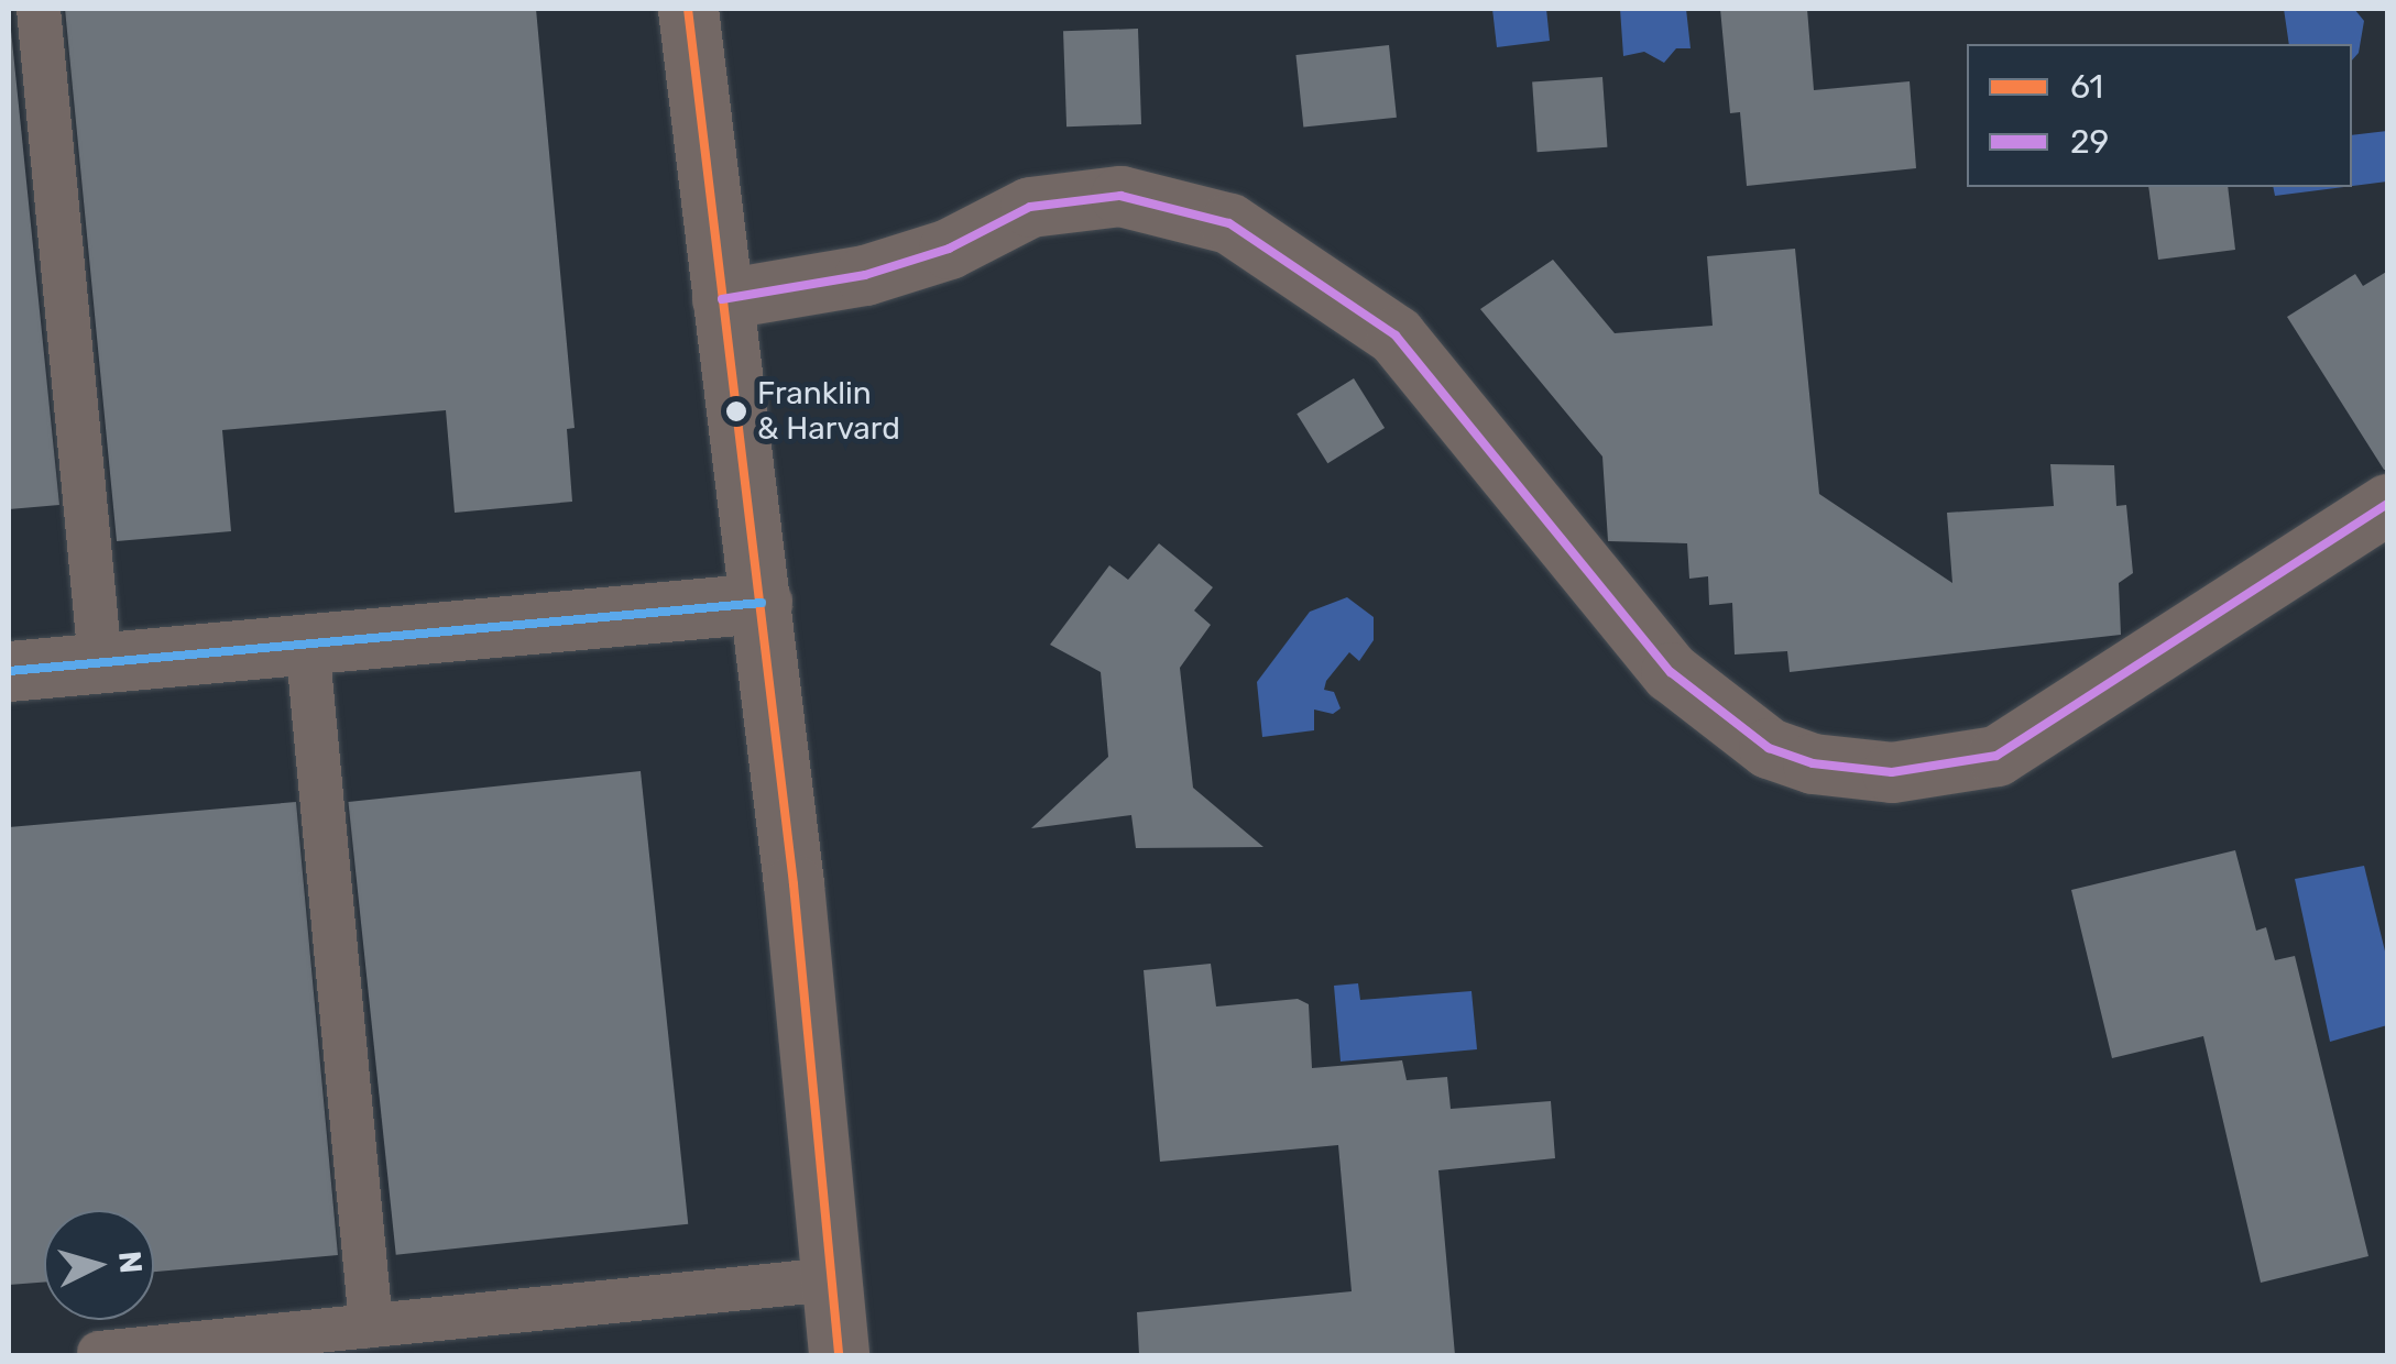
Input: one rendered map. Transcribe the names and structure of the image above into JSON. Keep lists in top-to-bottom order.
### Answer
{
  "places": ["Franklin & Harvard"],
  "lines": ["transit line 61", "transit line 29"],
  "legend": ["61", "29"],
  "north": "right"
}
